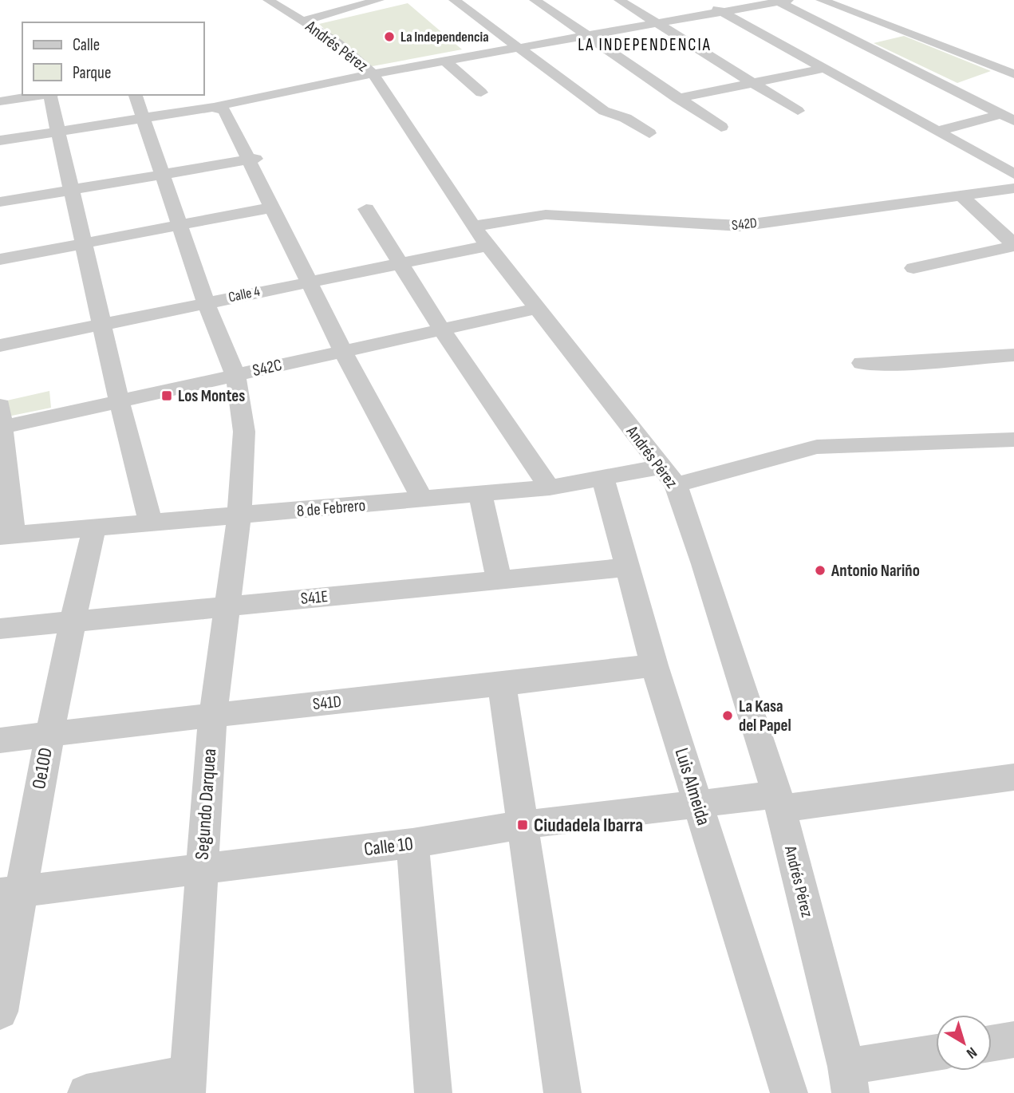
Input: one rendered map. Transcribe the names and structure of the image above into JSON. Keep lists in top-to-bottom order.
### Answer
{
  "streets": {
    "street": [
      "Andrés Pérez",
      "S42D",
      "Calle 4",
      "S42C",
      "8 de Febrero",
      "S41E",
      "S41D",
      "Oe10D",
      "Luis Almeida",
      "Segundo Darquea",
      "Calle 10"
    ]
  },
  "crossings": [
    ["Andrés Pérez", "S42D"],
    ["Andrés Pérez", "Calle 4"],
    ["Andrés Pérez", "S42C"],
    ["Andrés Pérez", "8 de Febrero"],
    ["Andrés Pérez", "Calle 10"],
    ["S42D", "Calle 4"],
    ["Calle 4", "Segundo Darquea"],
    ["S42C", "Segundo Darquea"],
    ["8 de Febrero", "Oe10D"],
    ["8 de Febrero", "Luis Almeida"],
    ["8 de Febrero", "Segundo Darquea"],
    ["S41E", "Oe10D"],
    ["S41E", "Luis Almeida"],
    ["S41E", "Segundo Darquea"],
    ["S41D", "Oe10D"],
    ["S41D", "Luis Almeida"],
    ["S41D", "Segundo Darquea"],
    ["Oe10D", "Calle 10"],
    ["Luis Almeida", "Calle 10"],
    ["Segundo Darquea", "Calle 10"]
  ],
  "districts": ["LA INDEPENDENCIA"],
  "places": {
    "other": ["La Independencia", "Antonio Nariño", "La Kasa del Papel"],
    "transit": ["Los Montes", "Ciudadela Ibarra"]
  },
  "legend": ["Calle", "Parque"],
  "north": "bottom right"
}
